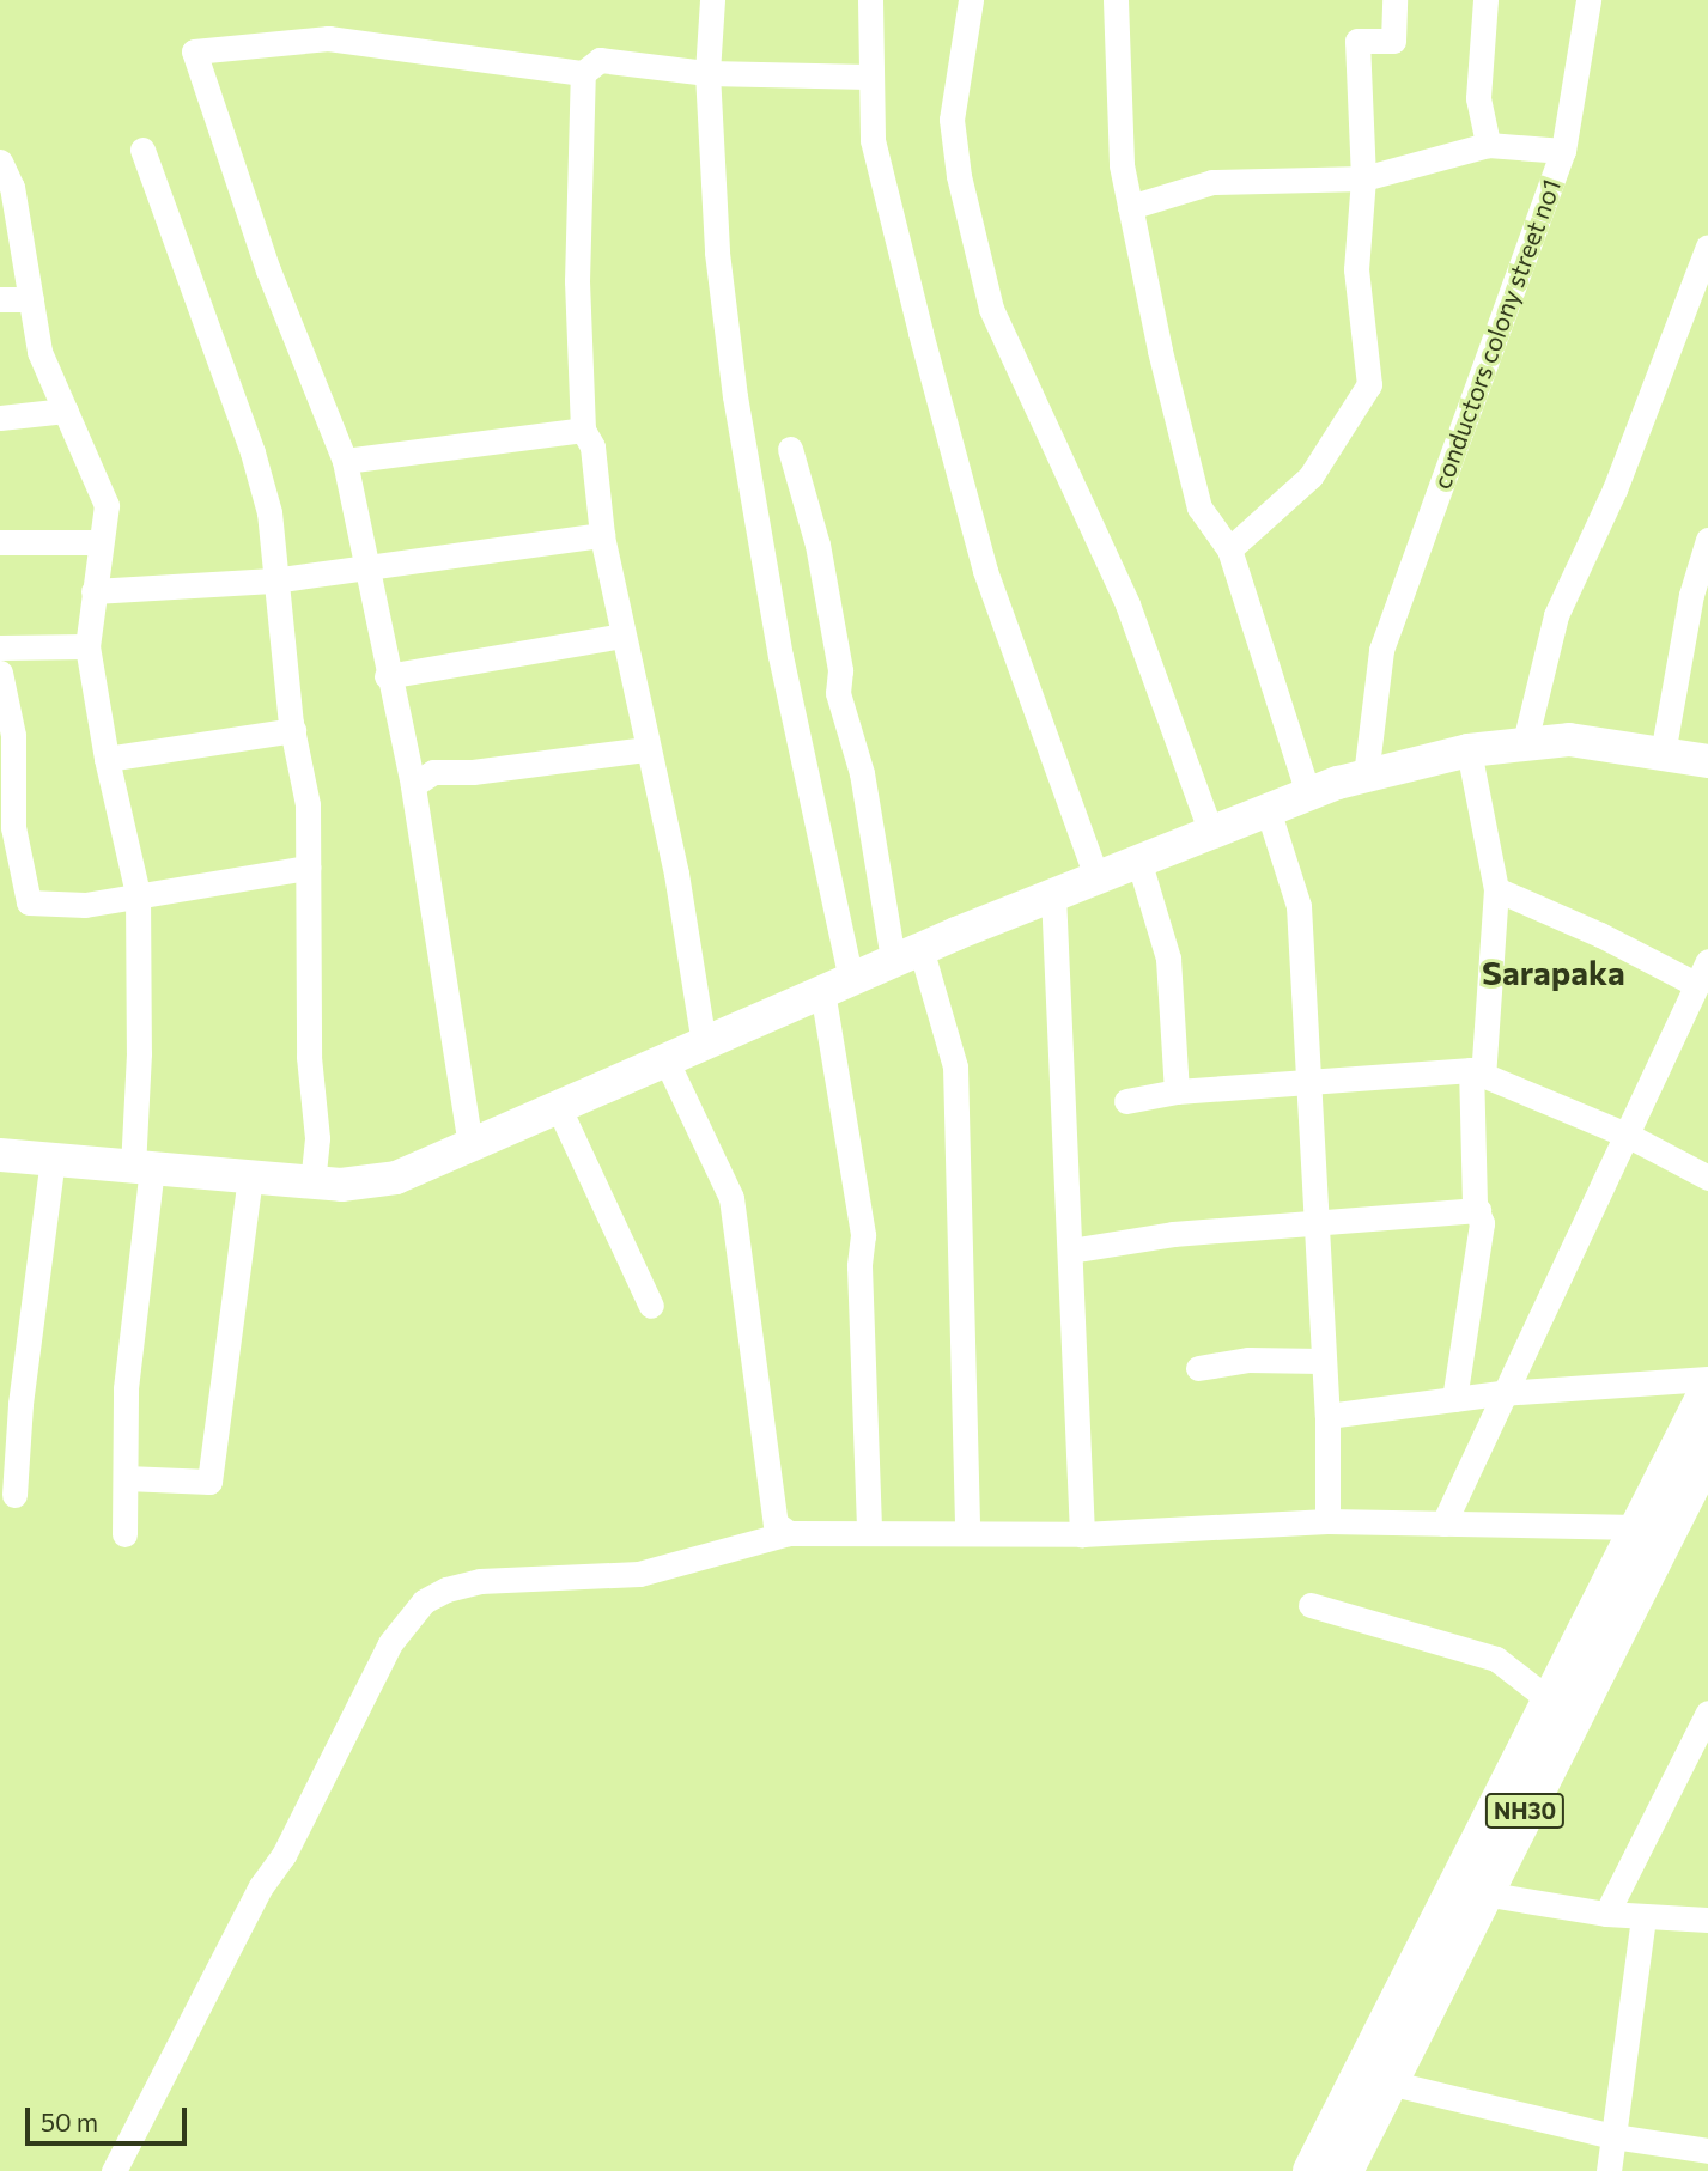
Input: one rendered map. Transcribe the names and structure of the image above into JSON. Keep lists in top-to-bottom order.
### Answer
{
  "streets": {
    "highway": ["NH30"],
    "street": ["conductors colony street no1"]
  },
  "districts": ["Sarapaka"],
  "scale_bar": "50 m"
}
